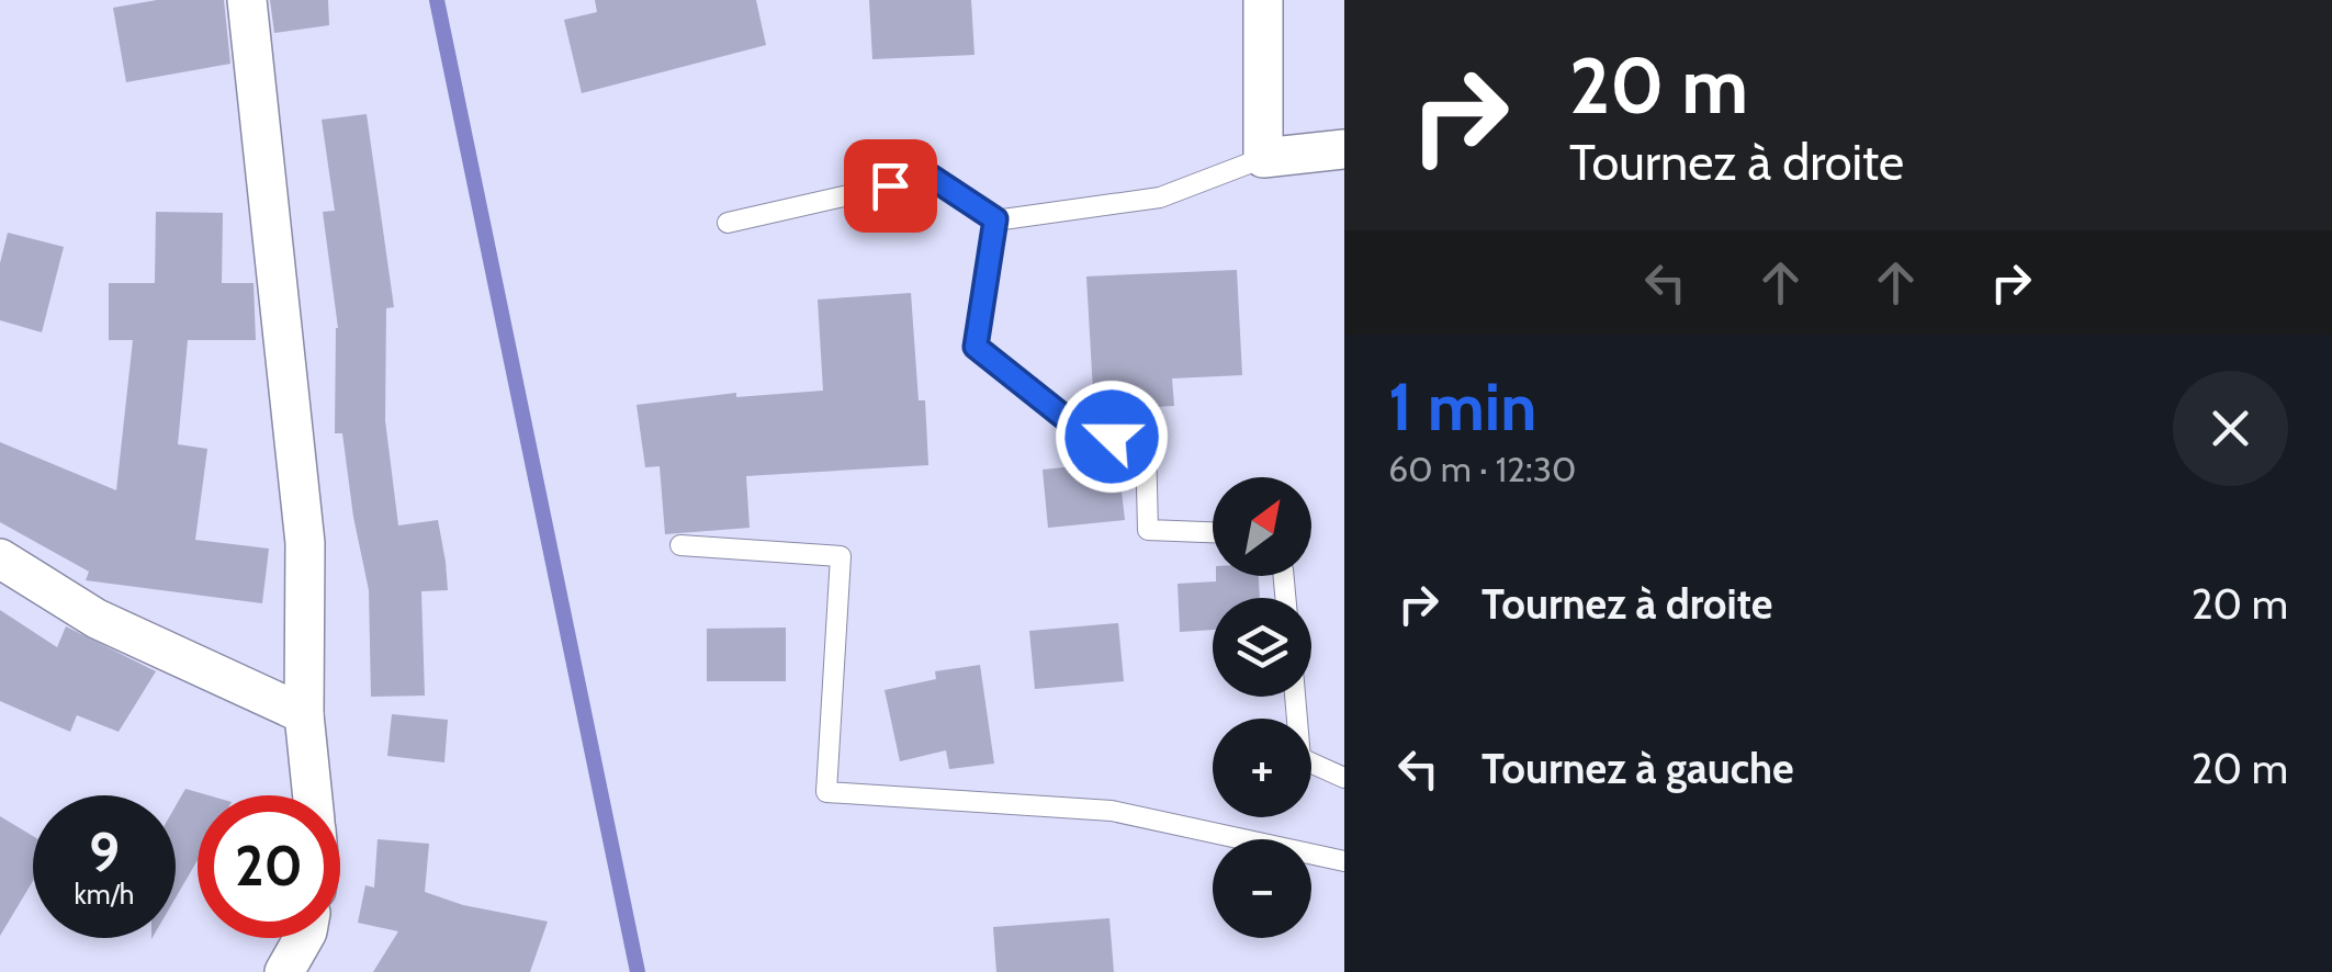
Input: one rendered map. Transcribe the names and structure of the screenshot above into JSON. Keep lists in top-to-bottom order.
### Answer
{
  "north": "top right",
  "page": {
    "turn": ["20 m", "Tournez à droite"],
    "heading": ["1 min", "60 m · 12:30"],
    "map_buttons": ["+", "−"],
    "list": [
      {
        "name": "Tournez à droite",
        "value": "20 m"
      },
      {
        "name": "Tournez à gauche",
        "value": "20 m"
      }
    ],
    "speed": "9 km/h",
    "limit": "20"
  }
}
